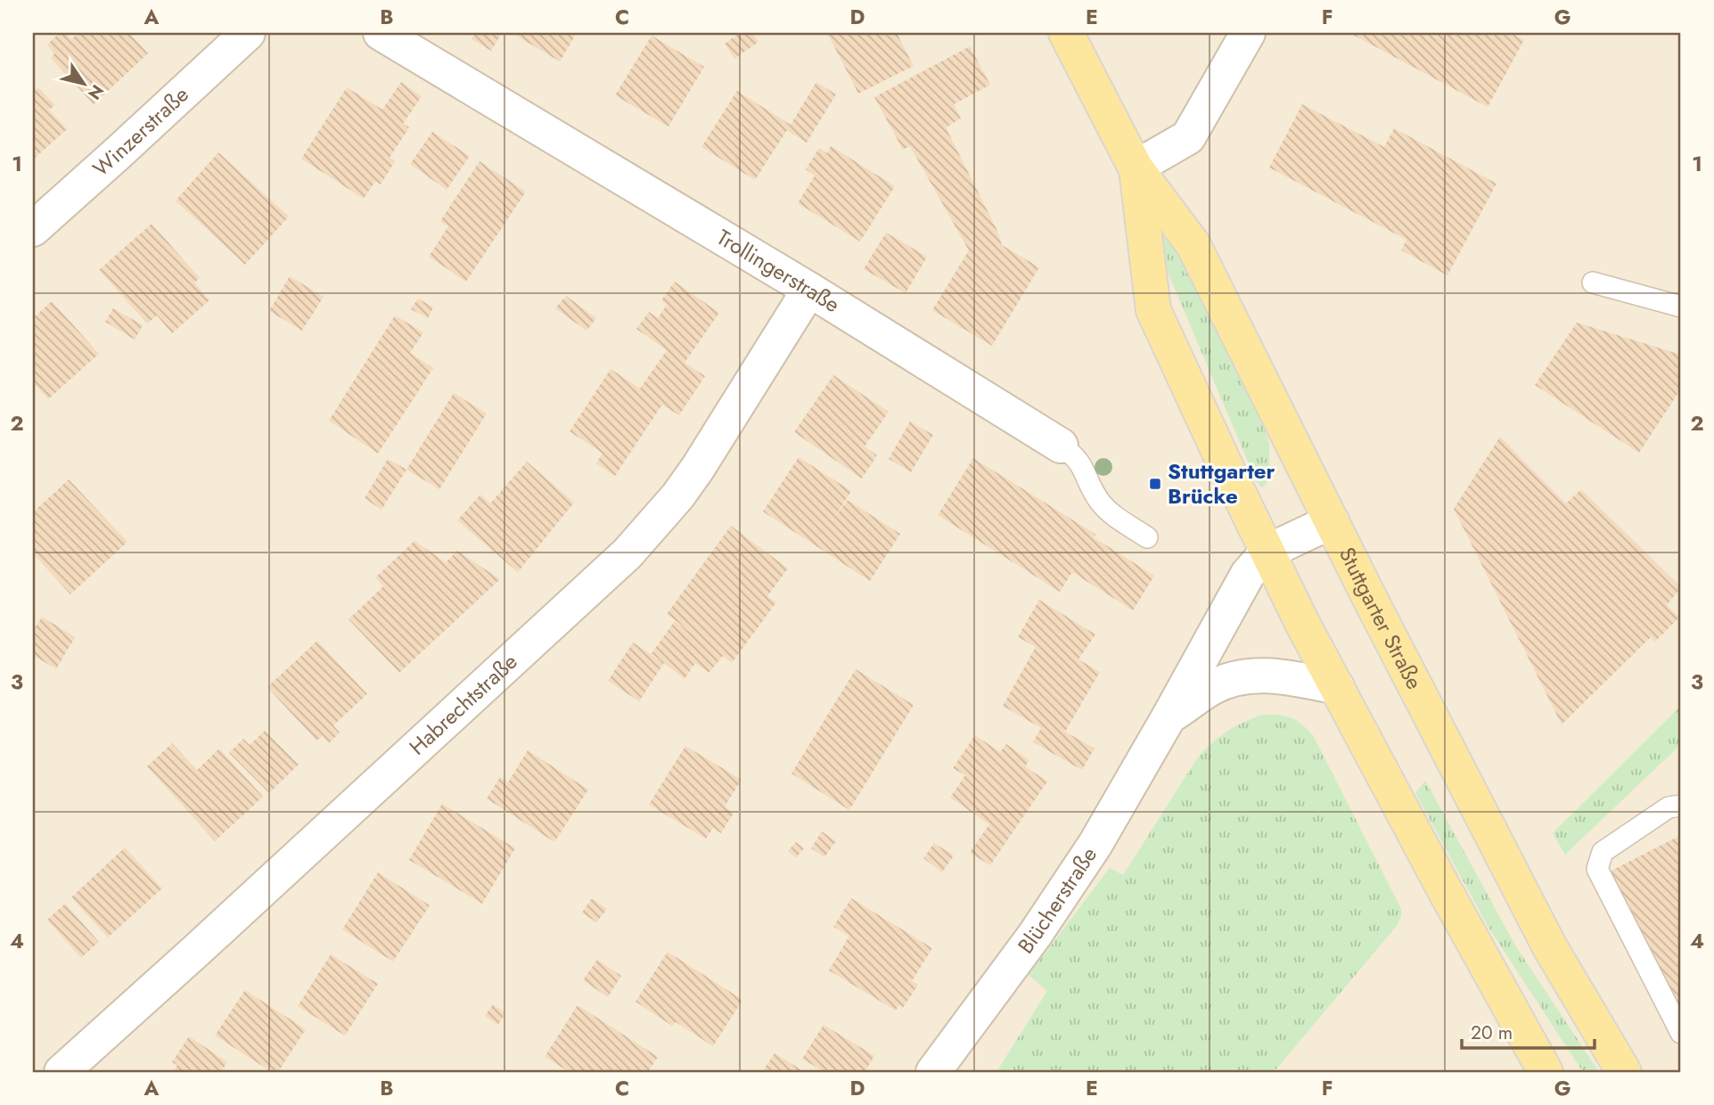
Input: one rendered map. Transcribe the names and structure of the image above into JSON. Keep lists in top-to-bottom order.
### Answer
{
  "streets": {
    "main road": ["Stuttgarter Straße"],
    "street": [
      "Winzerstraße",
      "Trollingerstraße",
      "Habrechtstraße",
      "Blücherstraße"
    ]
  },
  "crossings": [
    ["Trollingerstraße", "Habrechtstraße"],
    ["Stuttgarter Straße", "Blücherstraße"]
  ],
  "places": {
    "transit": ["Stuttgarter Brücke"]
  },
  "scale_bar": "20 m",
  "north": "bottom right",
  "grid": {
    "columns": [
      "A",
      "B",
      "C",
      "D",
      "E",
      "F",
      "G"
    ],
    "rows": [
      "1",
      "2",
      "3",
      "4"
    ]
  }
}
